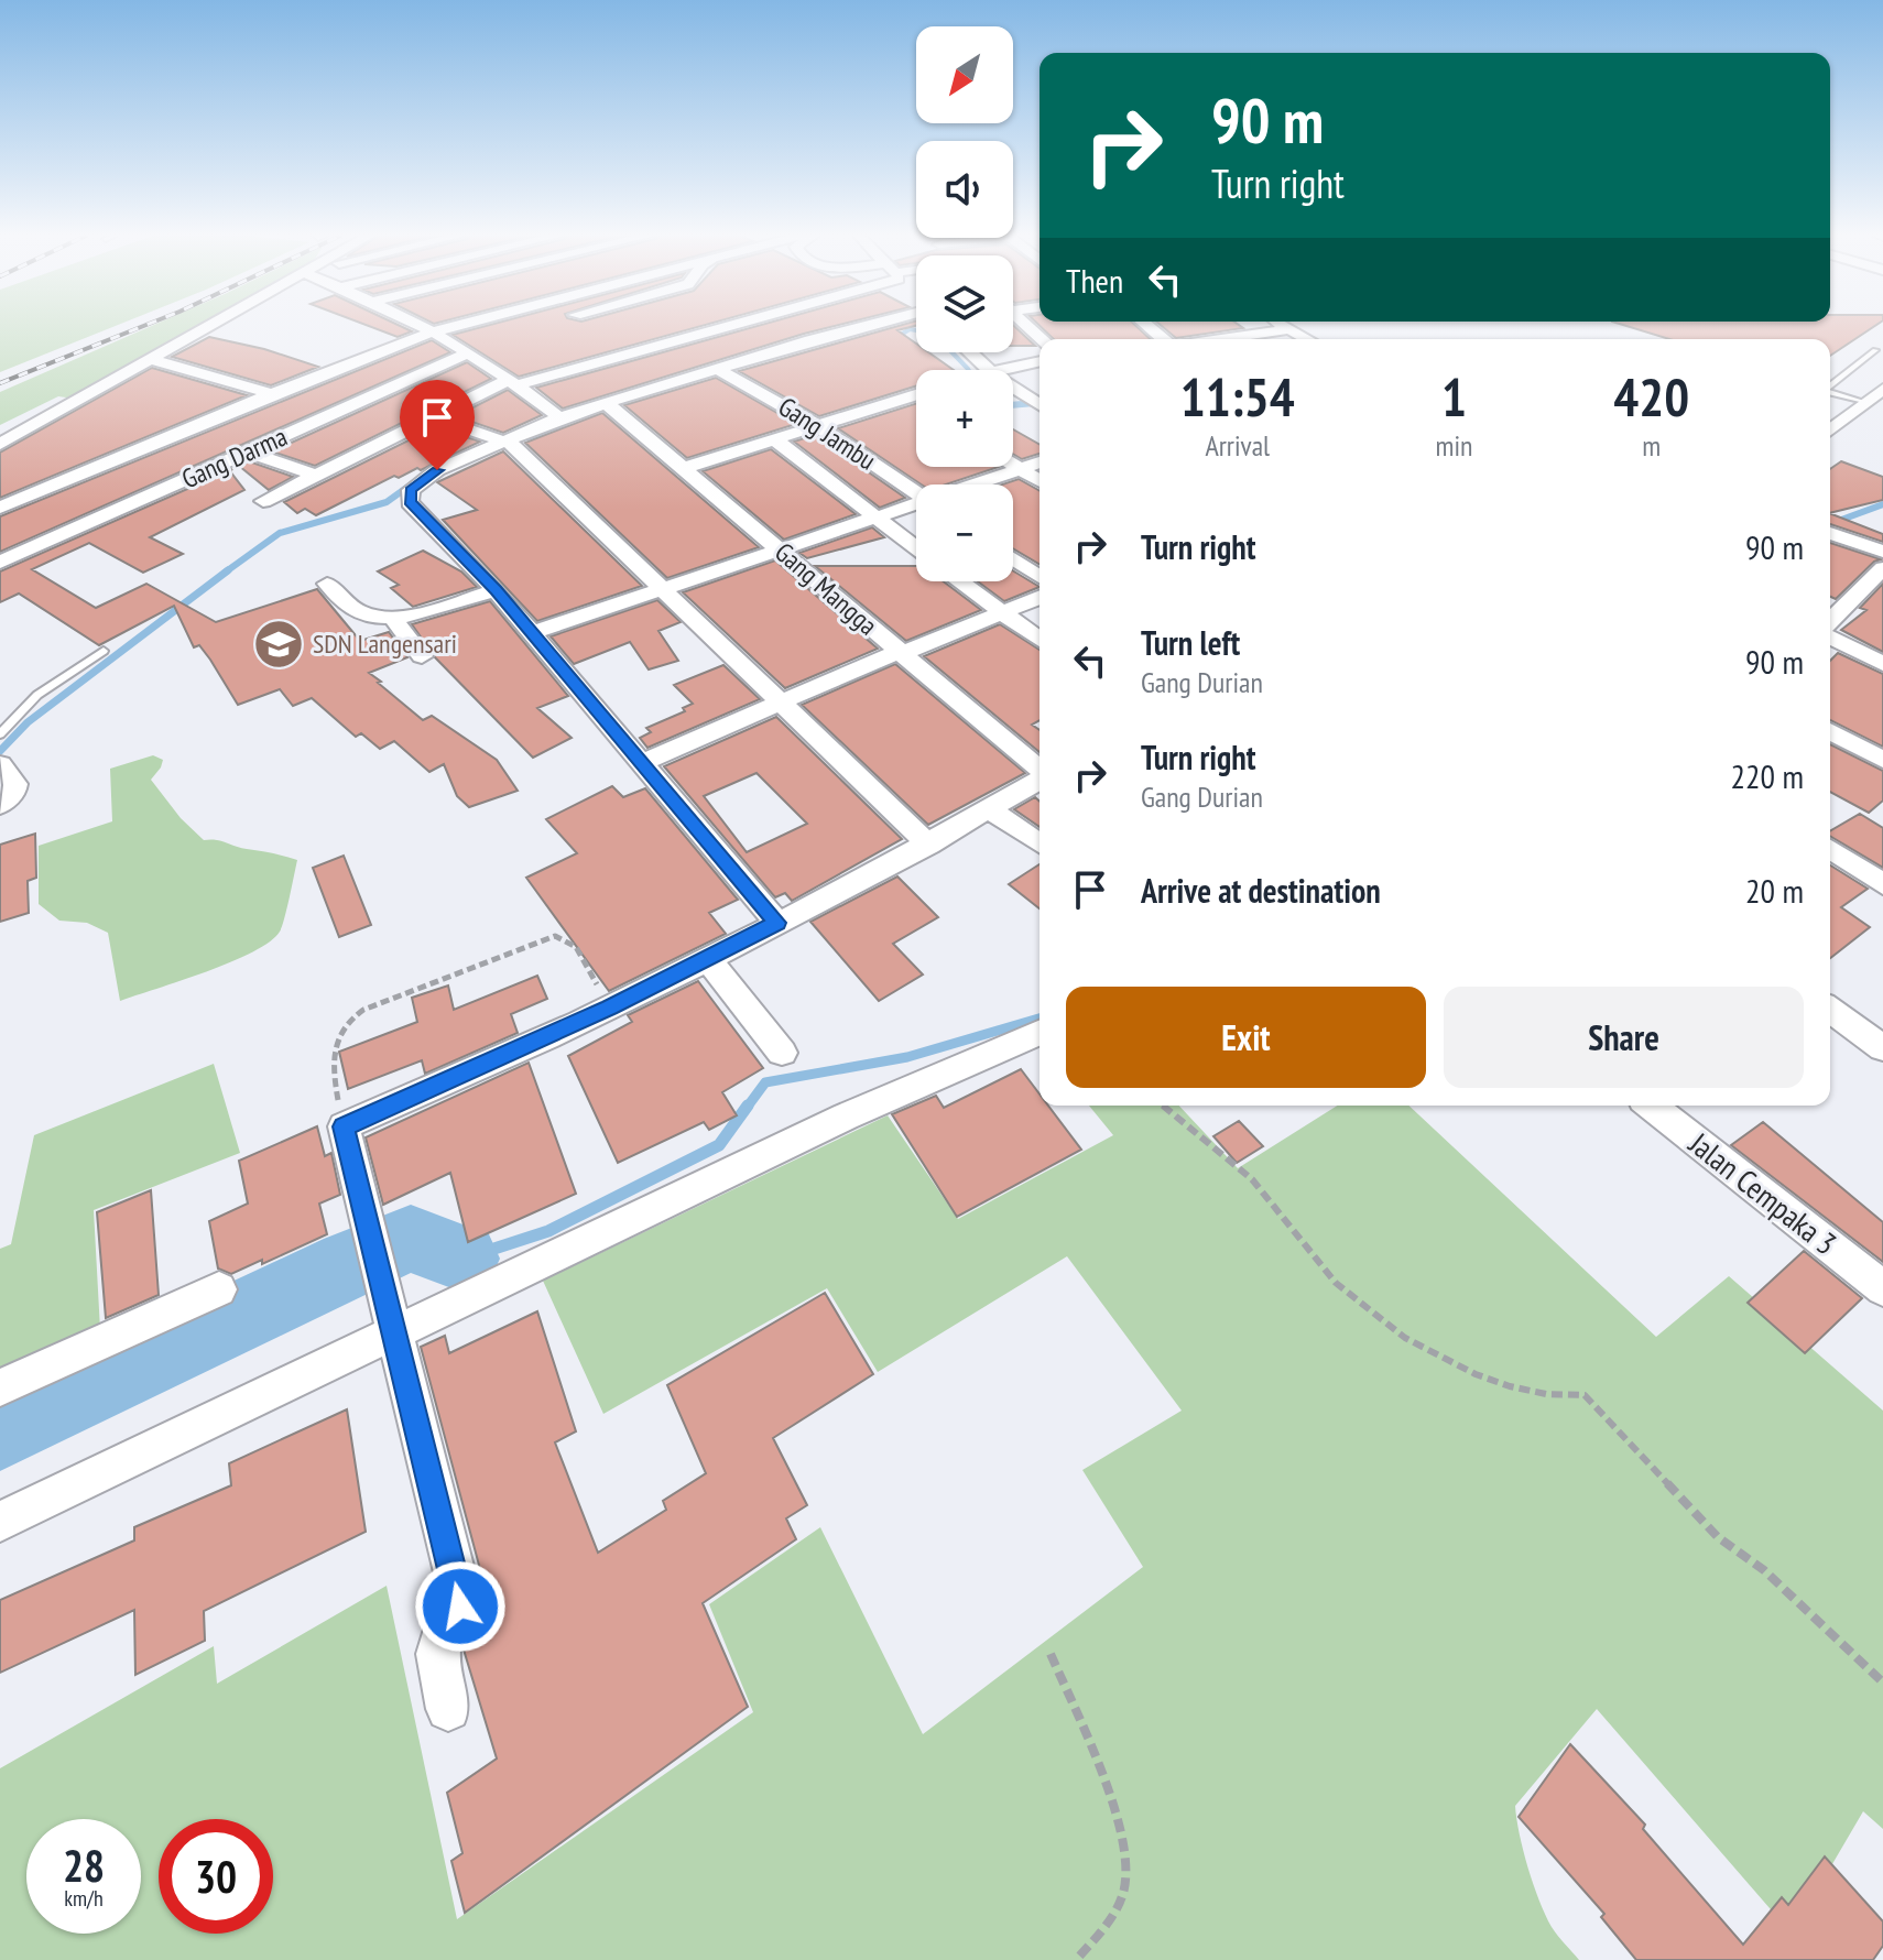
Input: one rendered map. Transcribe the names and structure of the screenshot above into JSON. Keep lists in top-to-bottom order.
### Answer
{
  "streets": {
    "street": [
      "Gang Jambu",
      "Gang Darma",
      "Gang Mangga",
      "Jalan Cempaka 3"
    ]
  },
  "places": {
    "school or university": ["SDN Langensari"]
  },
  "north": "bottom left",
  "page": {
    "map_buttons": ["+", "−"],
    "turn": ["90 m", "Turn right"],
    "then": "Then",
    "eta": [
      "11:54",
      "Arrival",
      "1",
      "min",
      "420",
      "m"
    ],
    "list": [
      {
        "name": "Turn right",
        "value": "90 m"
      },
      {
        "name": "Turn left",
        "note": "Gang Durian",
        "value": "90 m"
      },
      {
        "name": "Turn right",
        "note": "Gang Durian",
        "value": "220 m"
      },
      {
        "name": "Arrive at destination",
        "value": "20 m"
      }
    ],
    "buttons": ["Exit", "Share"],
    "speed": "28 km/h",
    "limit": "30"
  }
}
